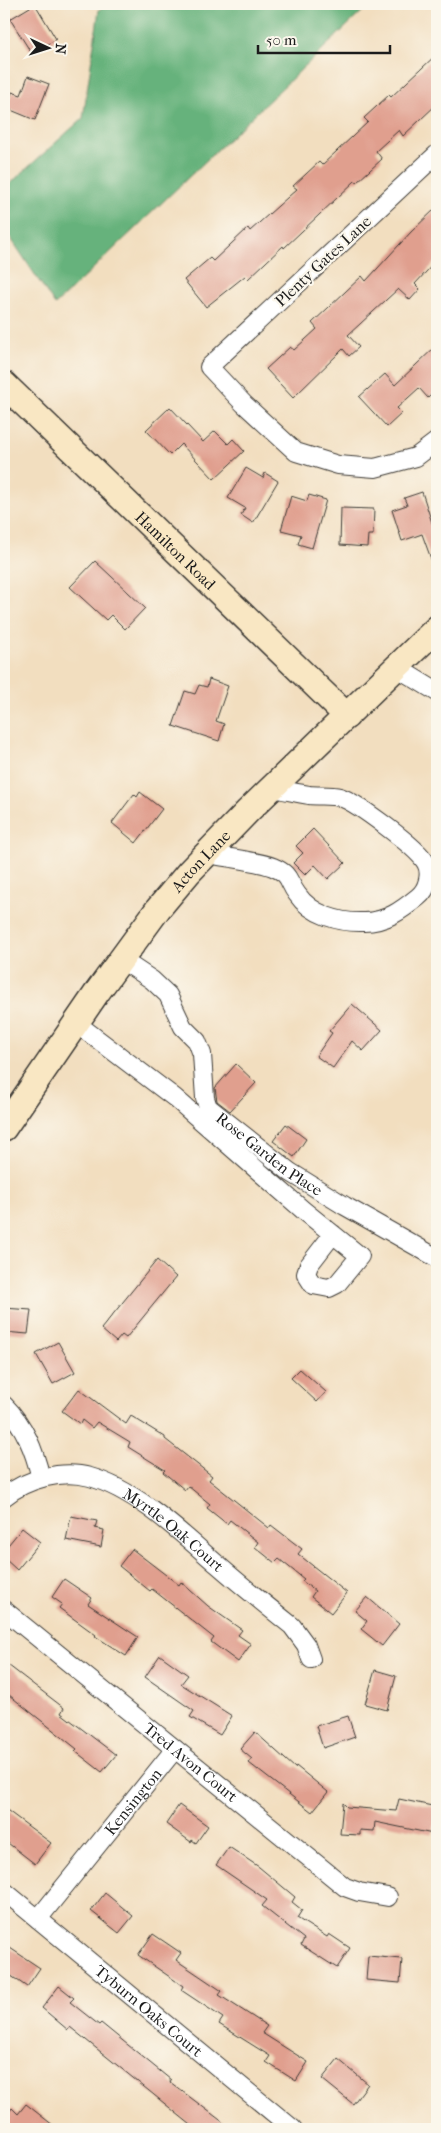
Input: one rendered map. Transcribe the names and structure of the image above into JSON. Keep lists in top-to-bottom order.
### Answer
{
  "streets": {
    "street": [
      "Plenty Gates Lane",
      "Hamilton Road",
      "Acton Lane",
      "Rose Garden Place",
      "Myrtle Oak Court",
      "Tred Avon Court",
      "Kensington",
      "Tyburn Oaks Court"
    ]
  },
  "crossings": [
    ["Hamilton Road", "Acton Lane"],
    ["Acton Lane", "Rose Garden Place"],
    ["Tred Avon Court", "Kensington"],
    ["Kensington", "Tyburn Oaks Court"]
  ],
  "scale_bar": "50 m",
  "north": "right"
}
